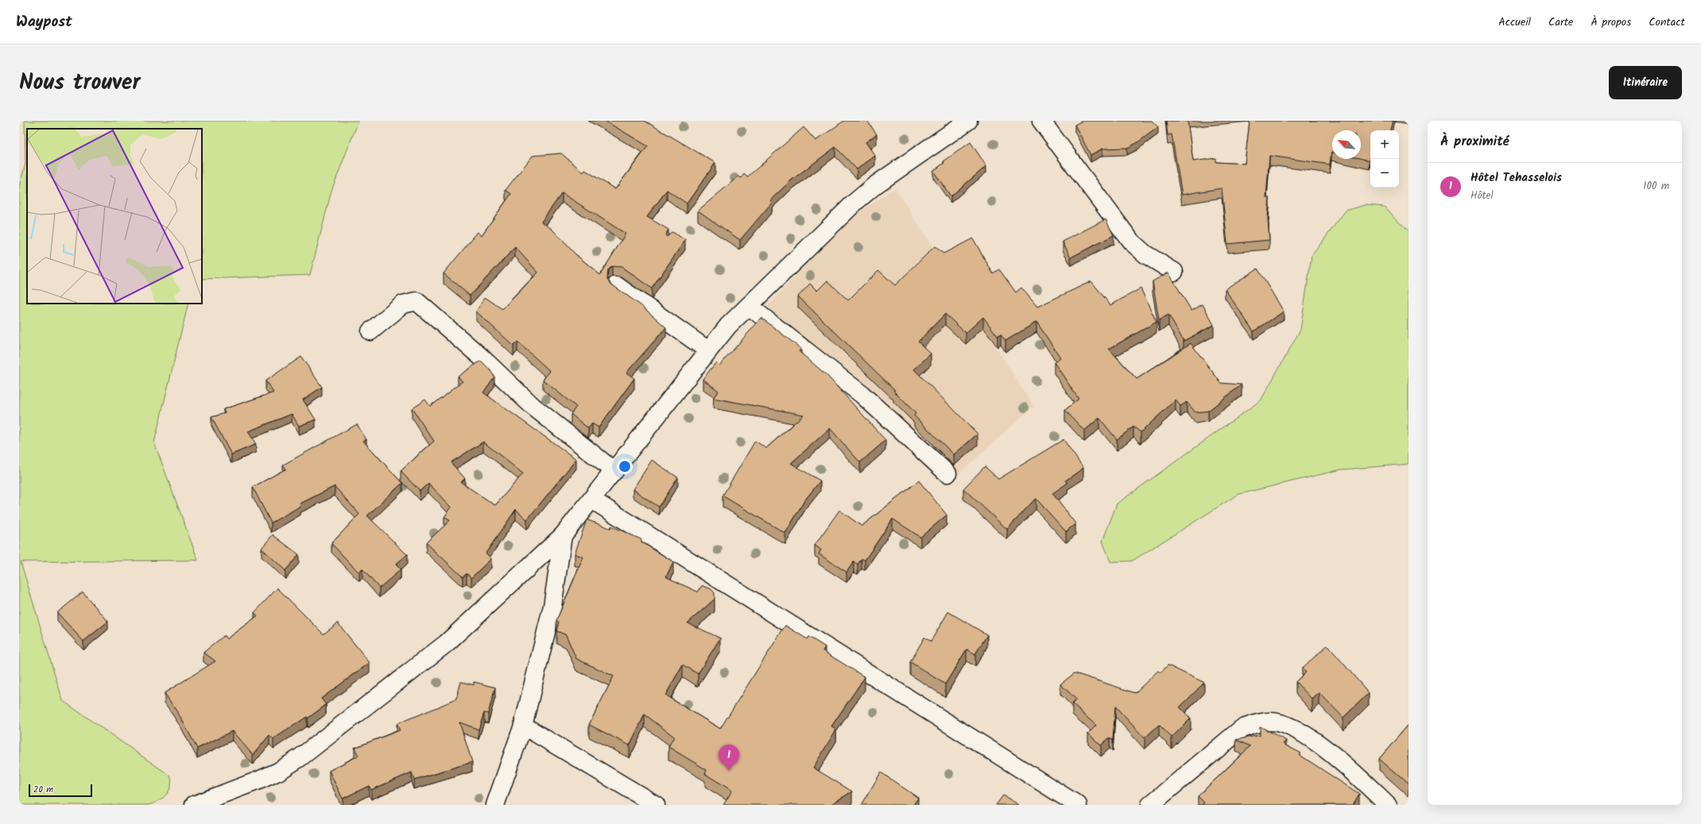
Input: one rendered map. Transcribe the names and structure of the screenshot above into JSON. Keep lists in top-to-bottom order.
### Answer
{
  "scale_bar": "20 m",
  "north": "top left",
  "page": {
    "header": "Waypost",
    "nav": [
      "Accueil",
      "Carte",
      "À propos",
      "Contact"
    ],
    "title": "Nous trouver",
    "buttons": "Itinéraire",
    "heading": "À proximité",
    "map_buttons": ["+", "−"],
    "list": [
      {
        "mark": "1",
        "name": "Hôtel Tehasselois",
        "note": "Hôtel",
        "value": "100 m"
      }
    ],
    "pins": "1",
    "scale": "20 m"
  }
}
